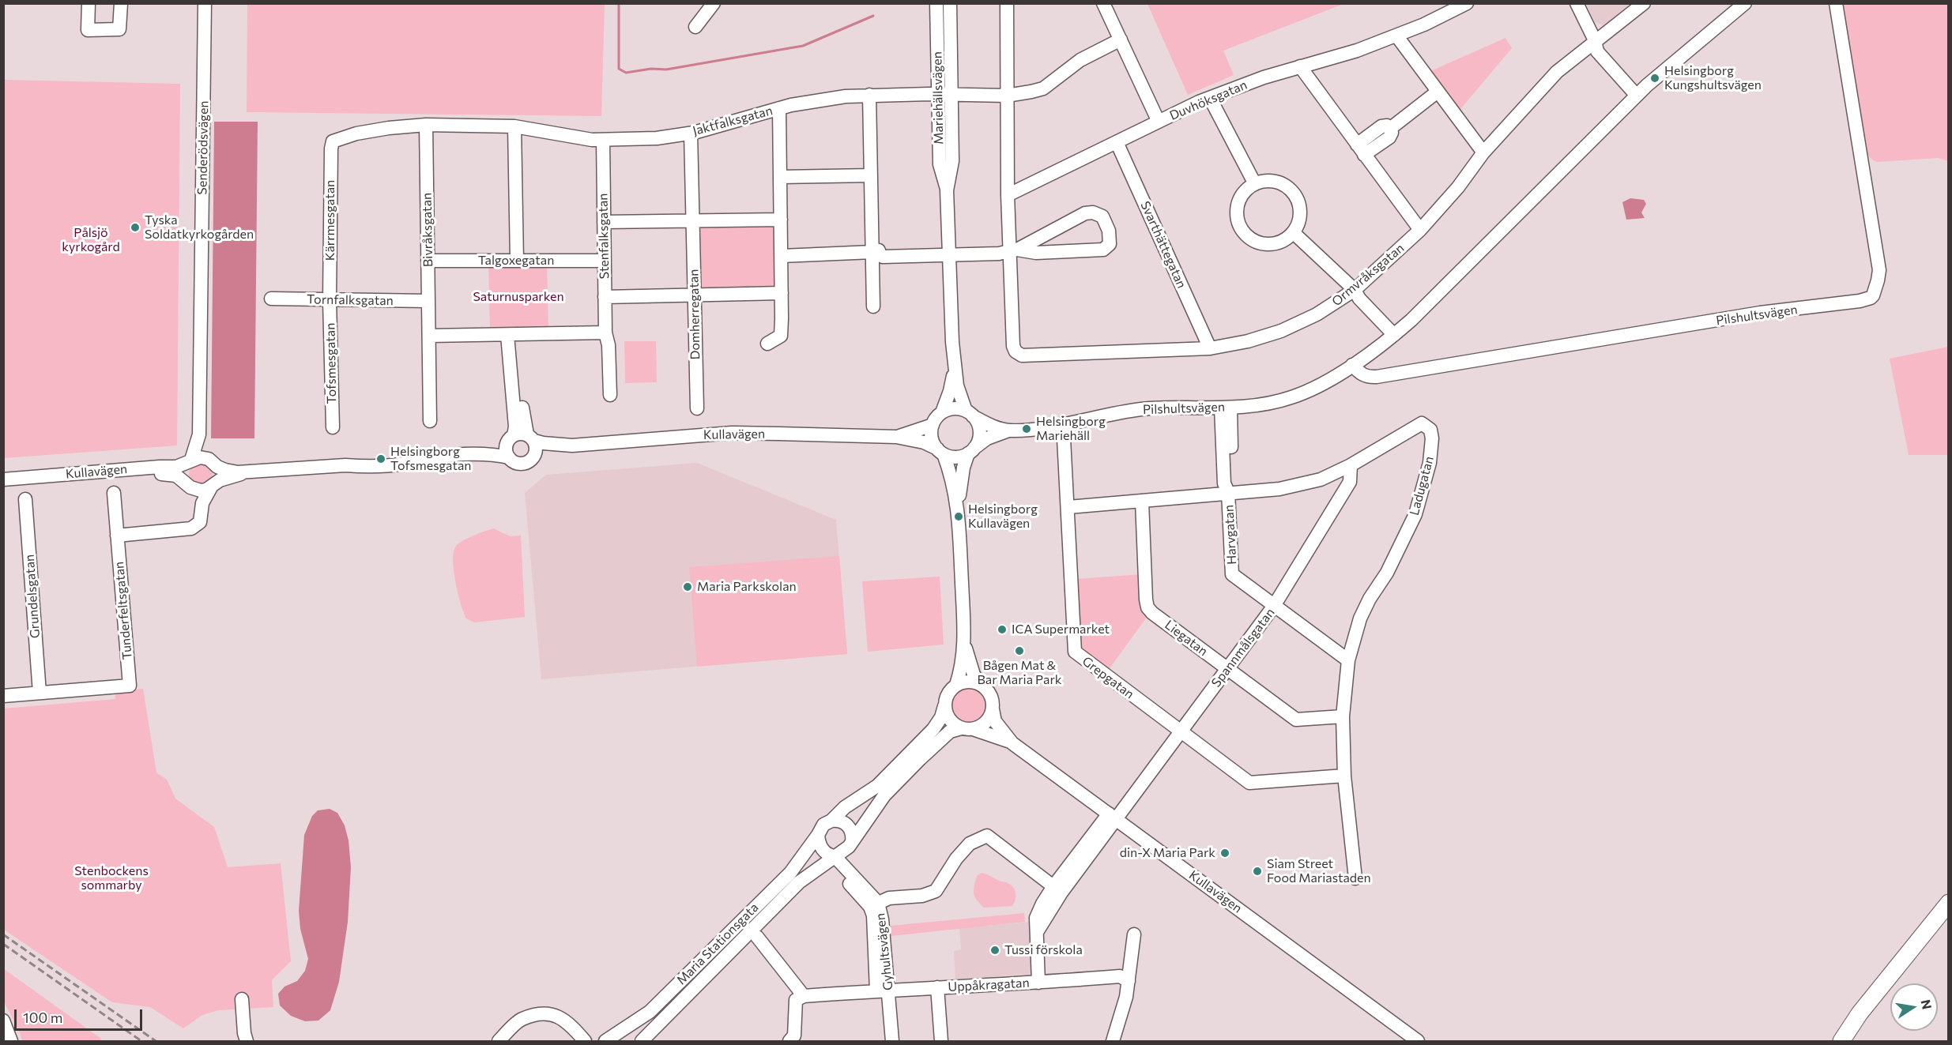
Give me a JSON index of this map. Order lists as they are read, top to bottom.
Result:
{
  "streets": {
    "street": [
      "Mariehällsvägen",
      "Duvhöksgatan",
      "Jaktfalksgatan",
      "Senderödsvägen",
      "Kärrmesgatan",
      "Bivråksgatan",
      "Stenfalksgatan",
      "Svarthättegatan",
      "Talgoxegatan",
      "Ormvråksgatan",
      "Tornfalksgatan",
      "Domherregatan",
      "Pilshultsvägen",
      "Tofsmesgatan",
      "Kullavägen",
      "Ladugatan",
      "Harvgatan",
      "Grundelsgatan",
      "Tunderfeltsgatan",
      "Liegatan",
      "Spannmålsgatan",
      "Grepgatan",
      "Maria Stationsgata",
      "Gyhultsvägen",
      "Uppåkragatan"
    ]
  },
  "crossings": [
    ["Mariehällsvägen", "Jaktfalksgatan"],
    ["Mariehällsvägen", "Pilshultsvägen"],
    ["Mariehällsvägen", "Kullavägen"],
    ["Duvhöksgatan", "Svarthättegatan"],
    ["Jaktfalksgatan", "Kärrmesgatan"],
    ["Jaktfalksgatan", "Bivråksgatan"],
    ["Jaktfalksgatan", "Stenfalksgatan"],
    ["Jaktfalksgatan", "Domherregatan"],
    ["Senderödsvägen", "Kullavägen"],
    ["Kärrmesgatan", "Tornfalksgatan"],
    ["Kärrmesgatan", "Tofsmesgatan"],
    ["Bivråksgatan", "Talgoxegatan"],
    ["Bivråksgatan", "Tornfalksgatan"],
    ["Stenfalksgatan", "Talgoxegatan"],
    ["Svarthättegatan", "Ormvråksgatan"],
    ["Tornfalksgatan", "Tofsmesgatan"],
    ["Pilshultsvägen", "Kullavägen"],
    ["Pilshultsvägen", "Harvgatan"],
    ["Pilshultsvägen", "Grepgatan"],
    ["Kullavägen", "Spannmålsgatan"],
    ["Kullavägen", "Maria Stationsgata"],
    ["Kullavägen", "Uppåkragatan"],
    ["Ladugatan", "Harvgatan"],
    ["Ladugatan", "Liegatan"],
    ["Ladugatan", "Spannmålsgatan"],
    ["Ladugatan", "Grepgatan"],
    ["Harvgatan", "Spannmålsgatan"],
    ["Grundelsgatan", "Tunderfeltsgatan"],
    ["Liegatan", "Spannmålsgatan"],
    ["Spannmålsgatan", "Grepgatan"],
    ["Spannmålsgatan", "Uppåkragatan"],
    ["Maria Stationsgata", "Gyhultsvägen"],
    ["Gyhultsvägen", "Uppåkragatan"]
  ],
  "parks": ["Pålsjö kyrkogård", "Saturnusparken", "Stenbockens sommarby"],
  "places": [
    "Helsingborg Kungshultsvägen",
    "Tyska Soldatkyrkogården",
    "Helsingborg Mariehäll",
    "Helsingborg Tofsmesgatan",
    "Helsingborg Kullavägen",
    "Maria Parkskolan",
    "ICA Supermarket",
    "Bågen Mat & Bar Maria Park",
    "din-X Maria Park",
    "Siam Street Food Mariastaden",
    "Tussi förskola"
  ],
  "scale_bar": "100 m",
  "north": "right"
}
